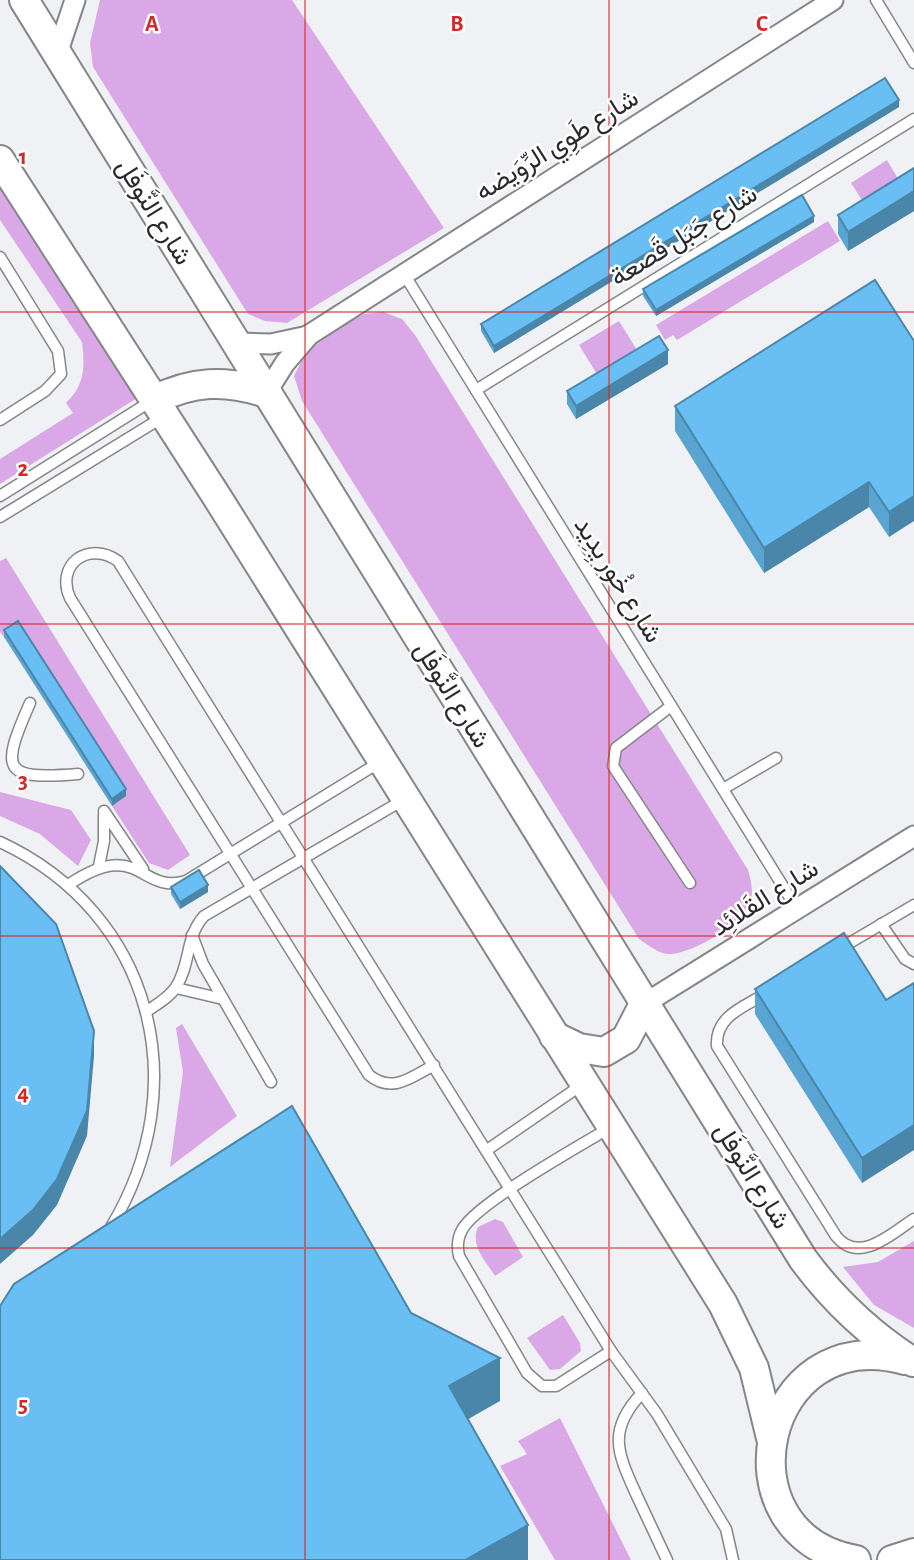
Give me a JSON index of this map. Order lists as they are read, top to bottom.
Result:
{
  "streets": {
    "street": ["شارع طَوِي الرِّوَيضه", "شارع النَّوفَل", "شارع القَلائِد"],
    "lane": ["شارع جَبَل قَصعة", "شارع خُور يِدِيد"]
  },
  "crossings": [
    ["شارع طَوِي الرِّوَيضه", "شارع النَّوفَل"],
    ["شارع طَوِي الرِّوَيضه", "شارع خُور يِدِيد"],
    ["شارع النَّوفَل", "شارع القَلائِد"],
    ["شارع جَبَل قَصعة", "شارع خُور يِدِيد"],
    ["شارع خُور يِدِيد", "شارع القَلائِد"]
  ],
  "grid": {
    "columns": ["A", "B", "C"],
    "rows": [
      "1",
      "2",
      "3",
      "4",
      "5"
    ]
  }
}
